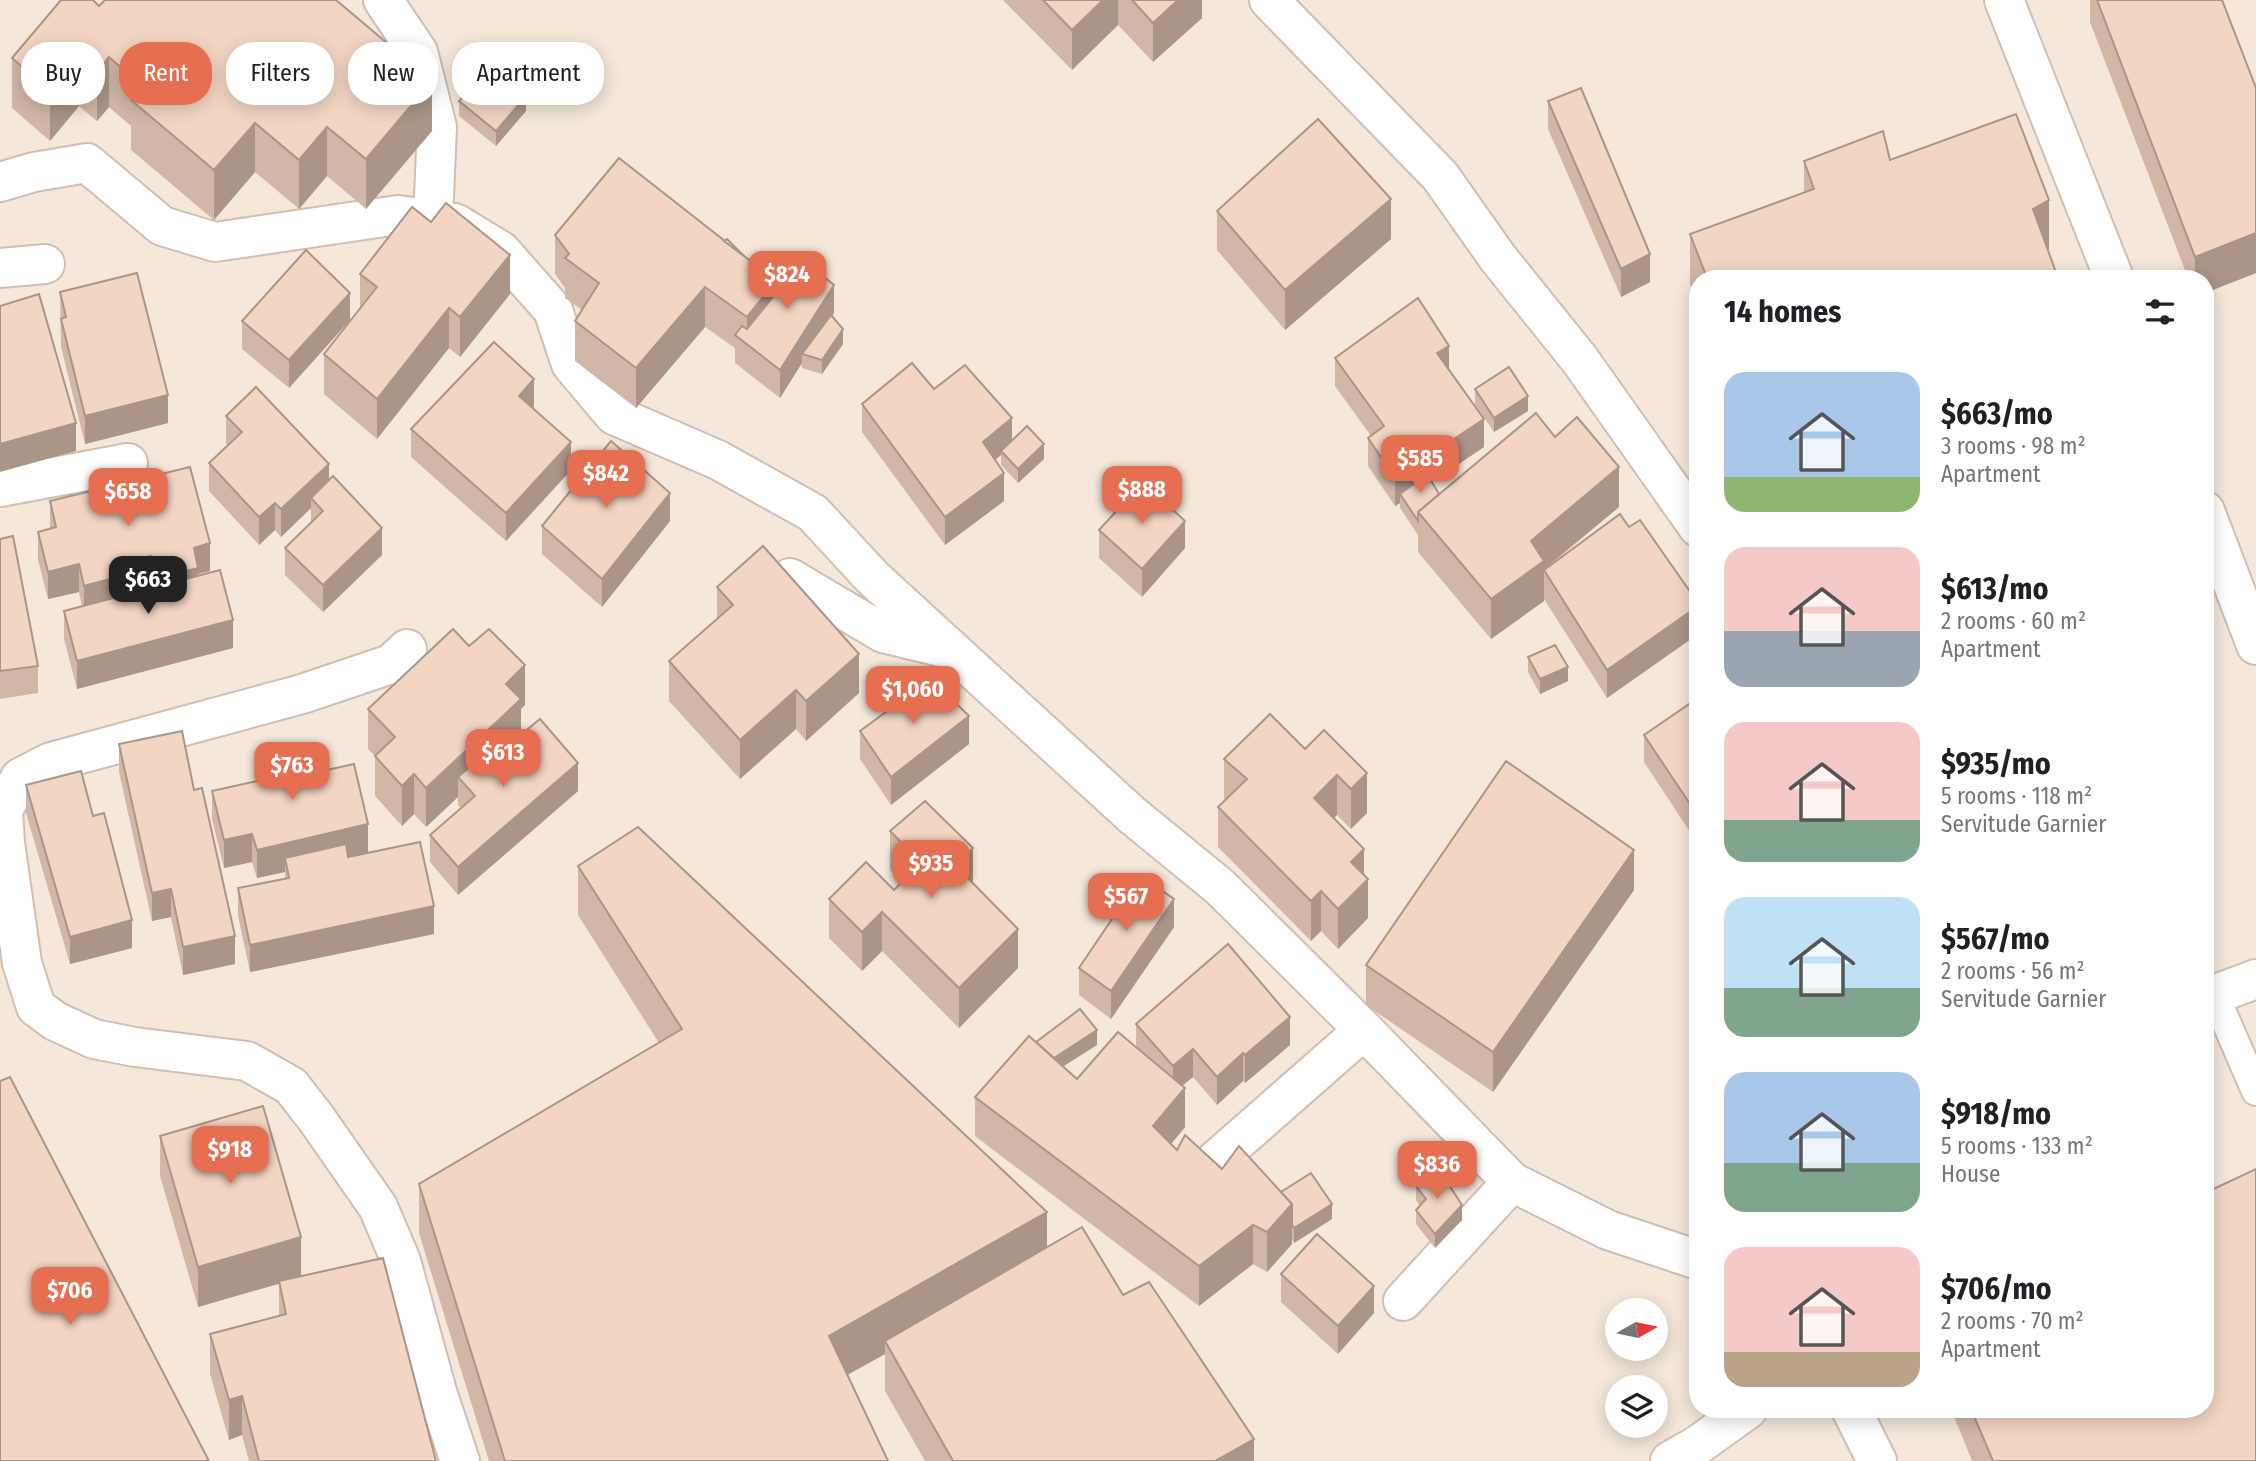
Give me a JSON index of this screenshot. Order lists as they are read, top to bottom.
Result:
{
  "north": "right",
  "page": {
    "chip": [
      "Buy",
      "Rent",
      "Filters",
      "New",
      "Apartment"
    ],
    "price": [
      "$824",
      "$585",
      "$842",
      "$888",
      "$658",
      "$663",
      "$1,060",
      "$613",
      "$763",
      "$935",
      "$567",
      "$918",
      "$836",
      "$706"
    ],
    "heading": "14 homes",
    "list": [
      {
        "name": "$663/mo",
        "note": "3 rooms · 98 m² · Apartment"
      },
      {
        "name": "$613/mo",
        "note": "2 rooms · 60 m² · Apartment"
      },
      {
        "name": "$935/mo",
        "note": "5 rooms · 118 m² · Servitude Garnier"
      },
      {
        "name": "$567/mo",
        "note": "2 rooms · 56 m² · Servitude Garnier"
      },
      {
        "name": "$918/mo",
        "note": "5 rooms · 133 m² · House"
      },
      {
        "name": "$706/mo",
        "note": "2 rooms · 70 m² · Apartment"
      }
    ]
  }
}
